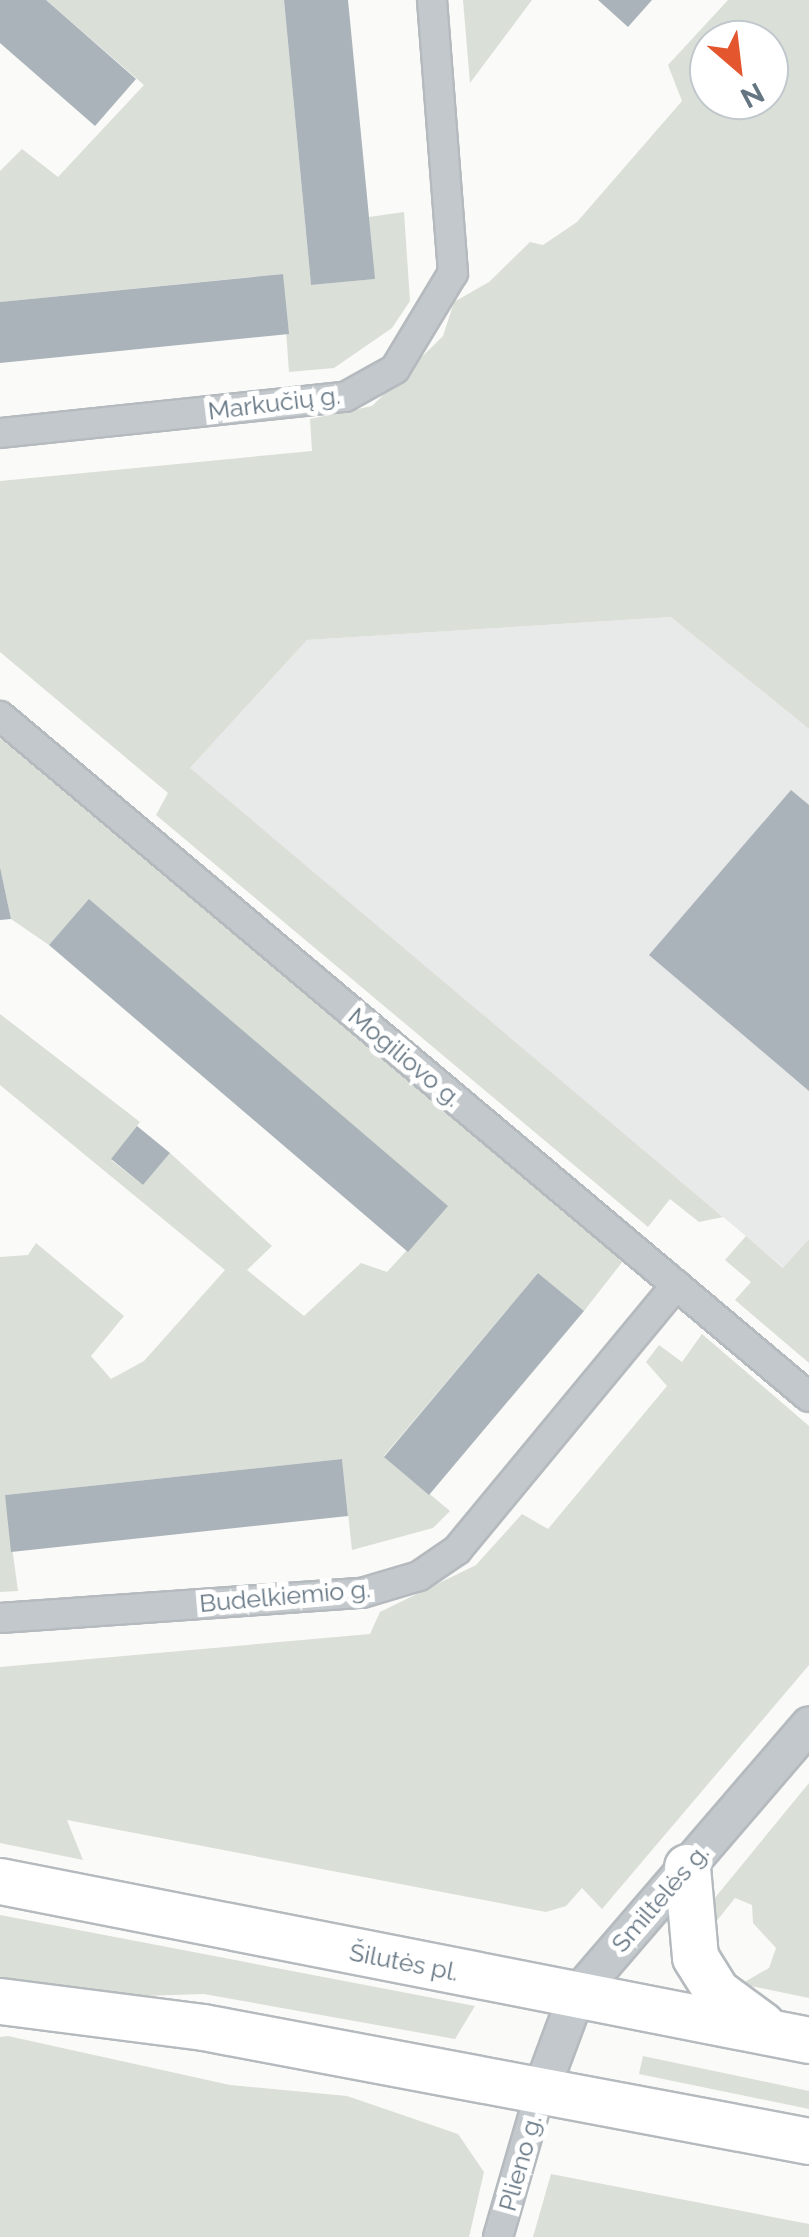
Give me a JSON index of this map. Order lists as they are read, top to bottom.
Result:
{
  "streets": {
    "main road": ["Šilutės pl."],
    "street": [
      "Markučių g.",
      "Mogiliovo g.",
      "Budelkiemio g.",
      "Smiltelės g.",
      "Plieno g."
    ]
  },
  "crossings": [
    ["Mogiliovo g.", "Budelkiemio g."],
    ["Smiltelės g.", "Šilutės pl."],
    ["Smiltelės g.", "Plieno g."]
  ],
  "north": "bottom right"
}
